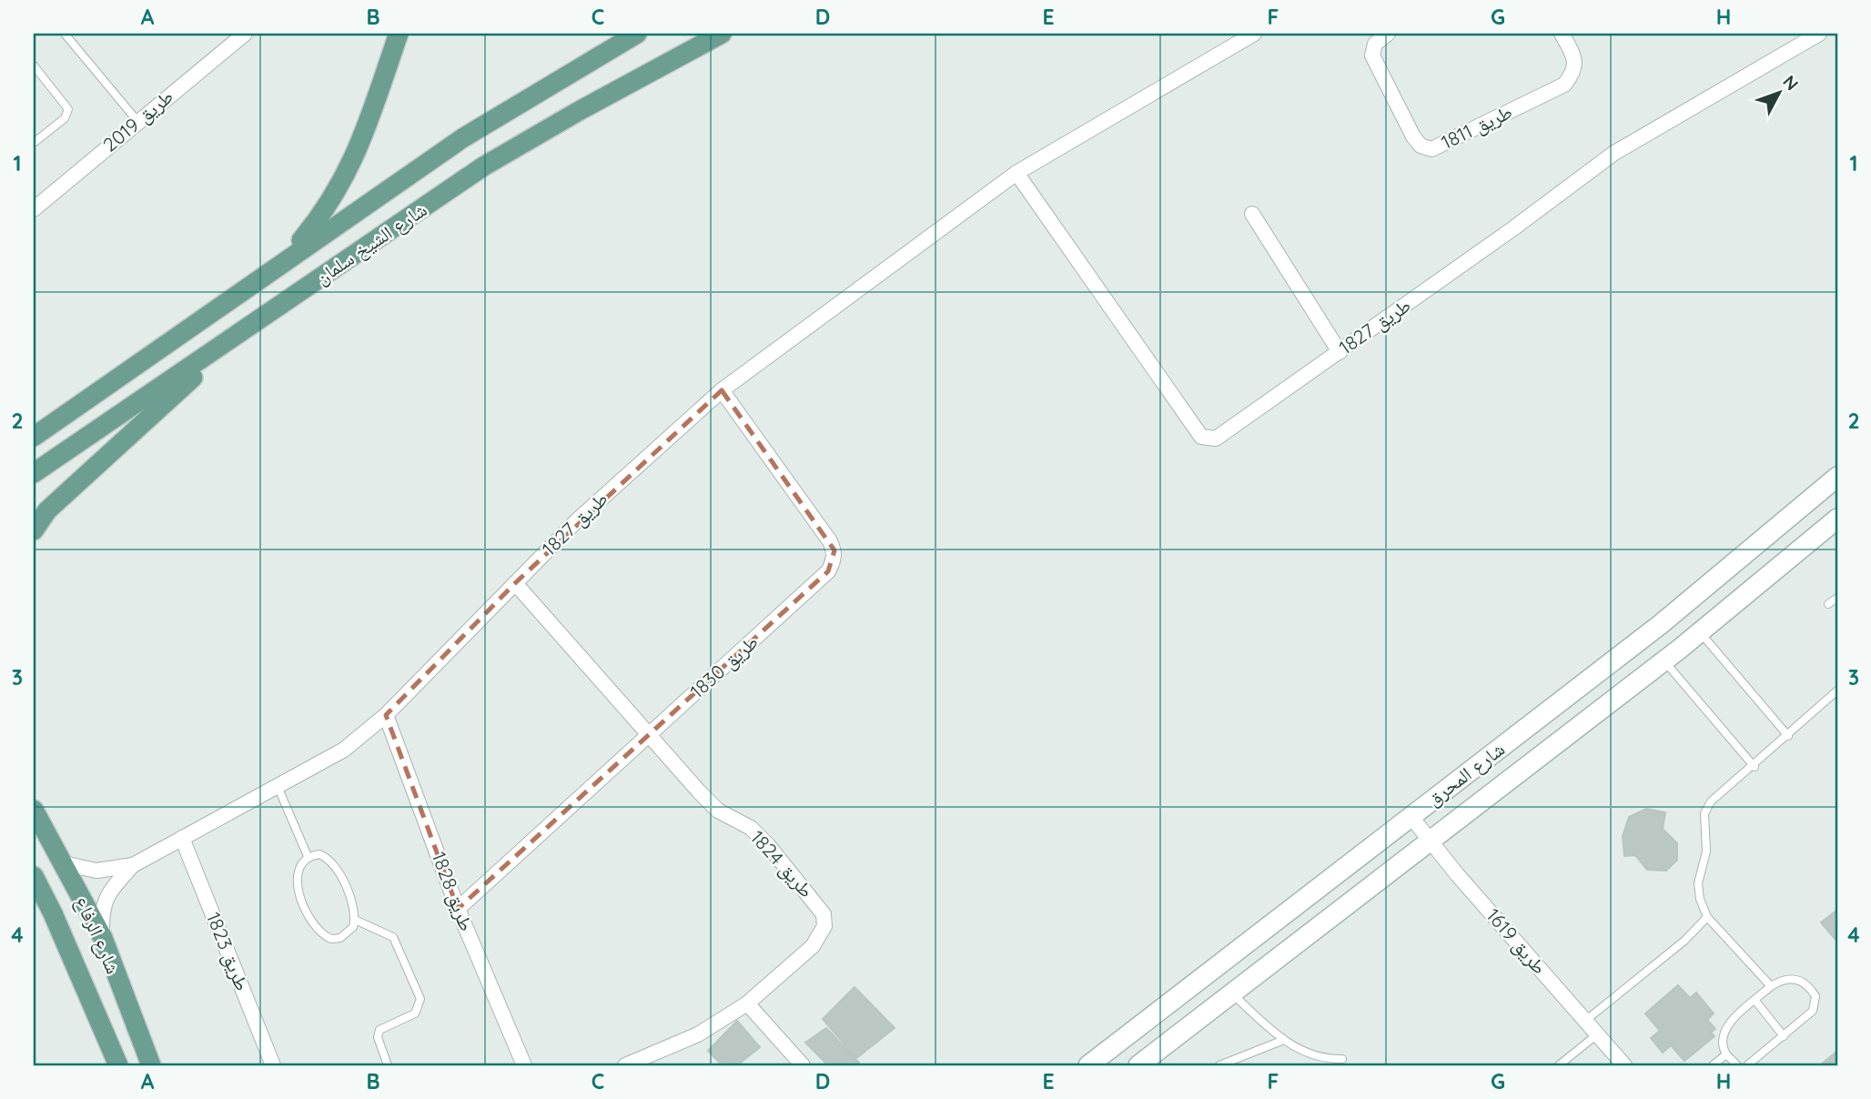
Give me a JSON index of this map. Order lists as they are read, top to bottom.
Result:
{
  "streets": {
    "main road": ["شارع الشيخ سلمان", "شارع المحرق", "شارع الرفاع"],
    "street": [
      "طريق 2019",
      "طريق 1811",
      "طريق 1827",
      "طريق 1830",
      "طريق 1824",
      "طريق 1828",
      "طريق 1619",
      "طريق 1823"
    ]
  },
  "crossings": [
    ["طريق 1827", "طريق 1830"],
    ["طريق 1827", "طريق 1828"],
    ["طريق 1827", "شارع الرفاع"],
    ["طريق 1827", "طريق 1823"],
    ["طريق 1830", "طريق 1824"],
    ["طريق 1830", "طريق 1828"],
    ["شارع المحرق", "طريق 1619"]
  ],
  "north": "top right",
  "grid": {
    "columns": [
      "A",
      "B",
      "C",
      "D",
      "E",
      "F",
      "G",
      "H"
    ],
    "rows": [
      "1",
      "2",
      "3",
      "4"
    ]
  }
}
